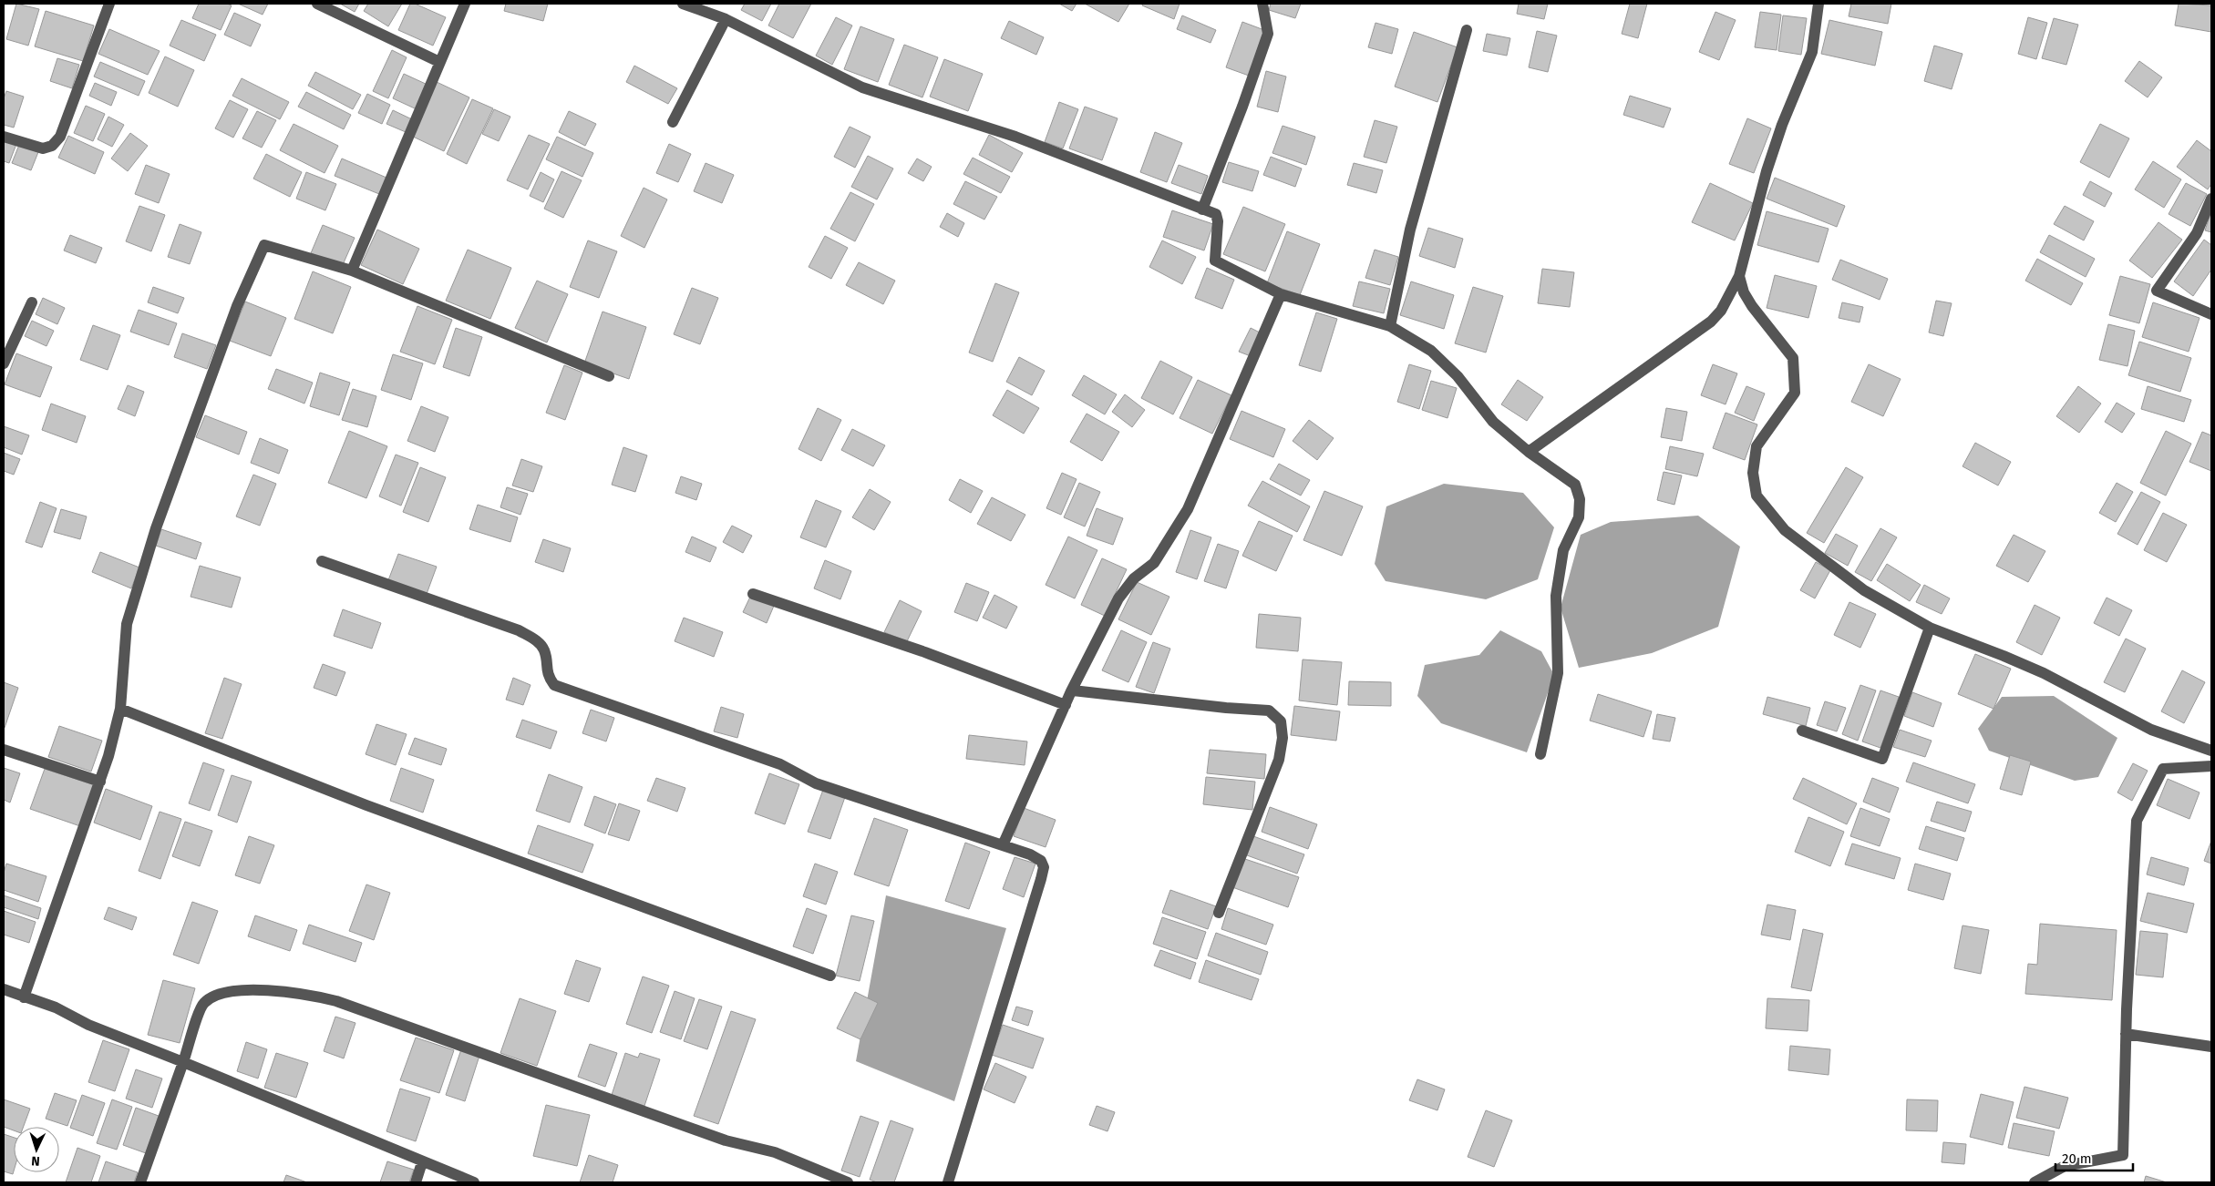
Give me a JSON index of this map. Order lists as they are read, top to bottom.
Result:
{
  "scale_bar": "20 m",
  "north": "bottom"
}
